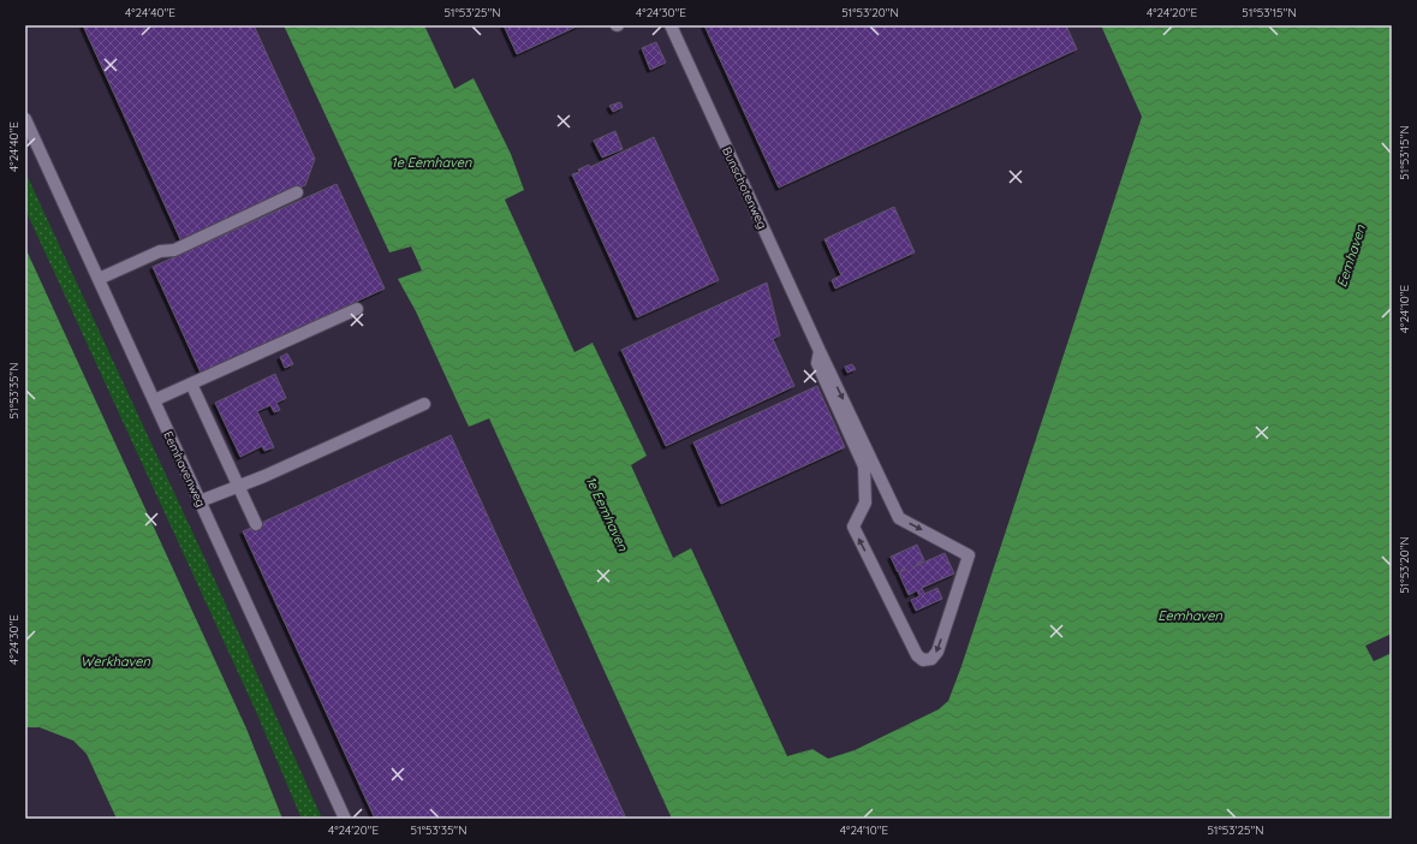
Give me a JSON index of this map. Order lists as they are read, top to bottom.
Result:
{
  "streets": {
    "street": ["Bunschotenweg", "Eemhavenweg"]
  },
  "water": ["1e Eemhaven", "Eemhaven", "Werkhaven"],
  "coordinates": [
    "4°24'40\"E",
    "51°53'25\"N",
    "4°24'30\"E",
    "51°53'20\"N",
    "4°24'20\"E",
    "51°53'15\"N",
    "4°24'10\"E",
    "51°53'35\"N"
  ]
}
